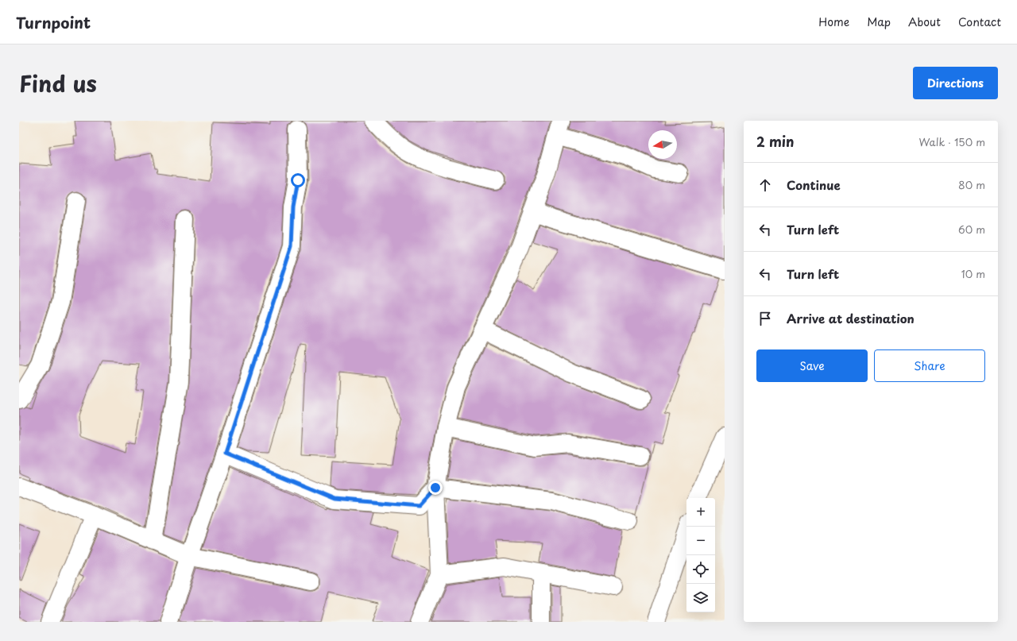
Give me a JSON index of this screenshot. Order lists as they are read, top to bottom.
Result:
{
  "north": "left",
  "page": {
    "header": "Turnpoint",
    "nav": [
      "Home",
      "Map",
      "About",
      "Contact"
    ],
    "title": "Find us",
    "buttons": [
      "Directions",
      ["Save", "Share"]
    ],
    "heading": ["2 min", "Walk · 150 m"],
    "list": [
      ["Continue", "80 m"],
      ["Turn left", "60 m"],
      ["Turn left", "10 m"],
      "Arrive at destination"
    ],
    "map_buttons": ["+", "−"]
  }
}
